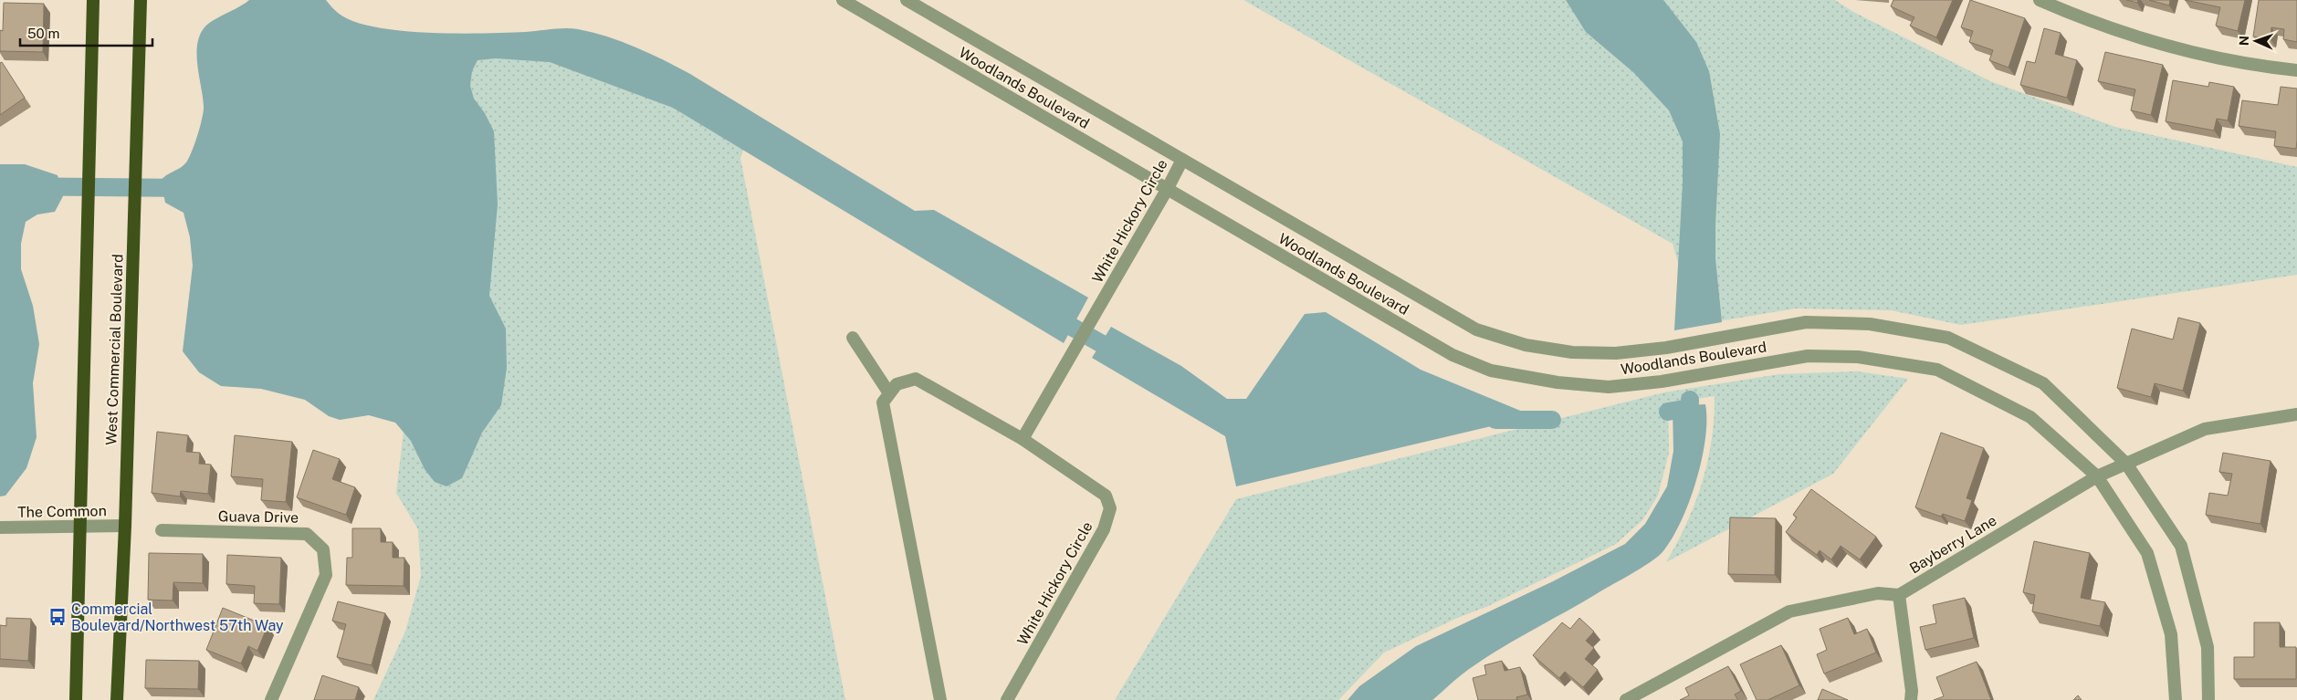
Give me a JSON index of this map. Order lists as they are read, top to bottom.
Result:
{
  "streets": {
    "highway": ["West Commercial Boulevard"],
    "street": [
      "Woodlands Boulevard",
      "White Hickory Circle",
      "The Common",
      "Guava Drive",
      "Bayberry Lane"
    ]
  },
  "crossings": [
    ["Woodlands Boulevard", "White Hickory Circle"],
    ["Woodlands Boulevard", "Bayberry Lane"],
    ["West Commercial Boulevard", "The Common"]
  ],
  "places": {
    "bus stop": ["Commercial Boulevard/Northwest 57th Way"]
  },
  "scale_bar": "50 m",
  "north": "left"
}
